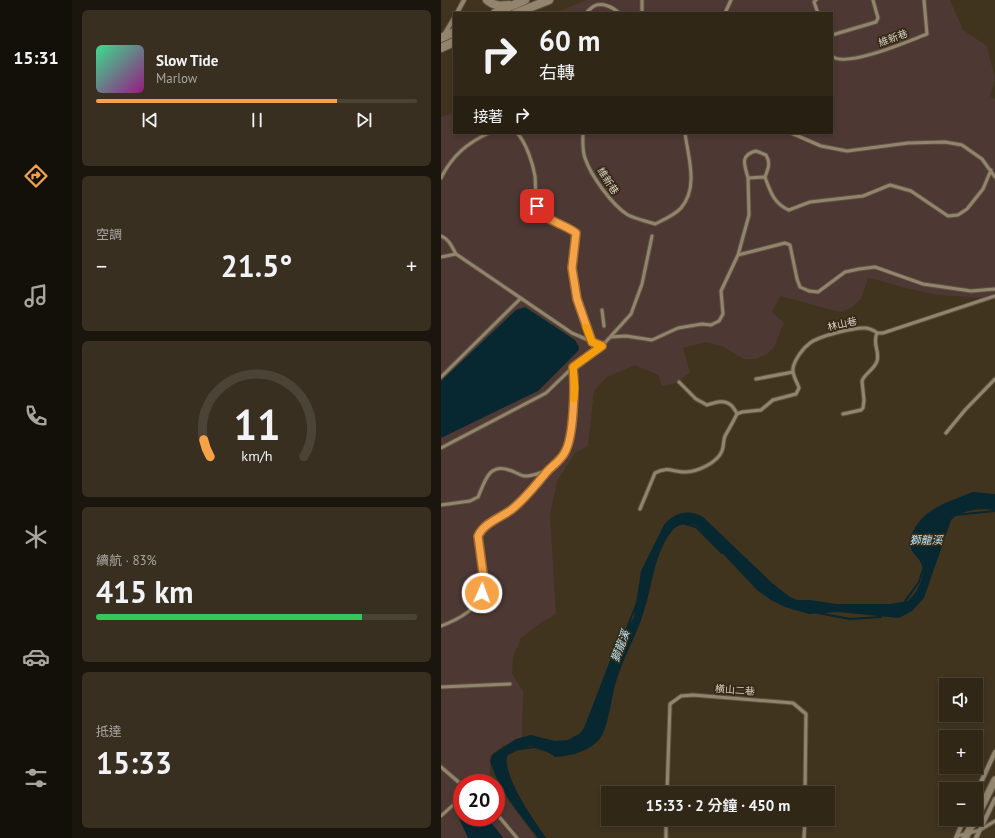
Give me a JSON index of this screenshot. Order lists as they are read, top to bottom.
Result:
{
  "streets": {
    "lane": ["維新巷", "林山巷", "橫山二巷"]
  },
  "water": ["獅龍溪"],
  "page": {
    "tabs": "15:31",
    "turn": ["60 m", "右轉"],
    "song": ["Slow Tide", "Marlow"],
    "then": "接著",
    "tile": [
      "空調",
      ["續航 · 83%", "415 km"],
      ["抵達", "15:33"]
    ],
    "heat": ["−", "21.5°", "+"],
    "map_buttons": ["+", "−"],
    "limit": "20",
    "trip": "15:33 · 2 分鐘 · 450 m",
    "gauge": ["11", "km/h"]
  }
}
